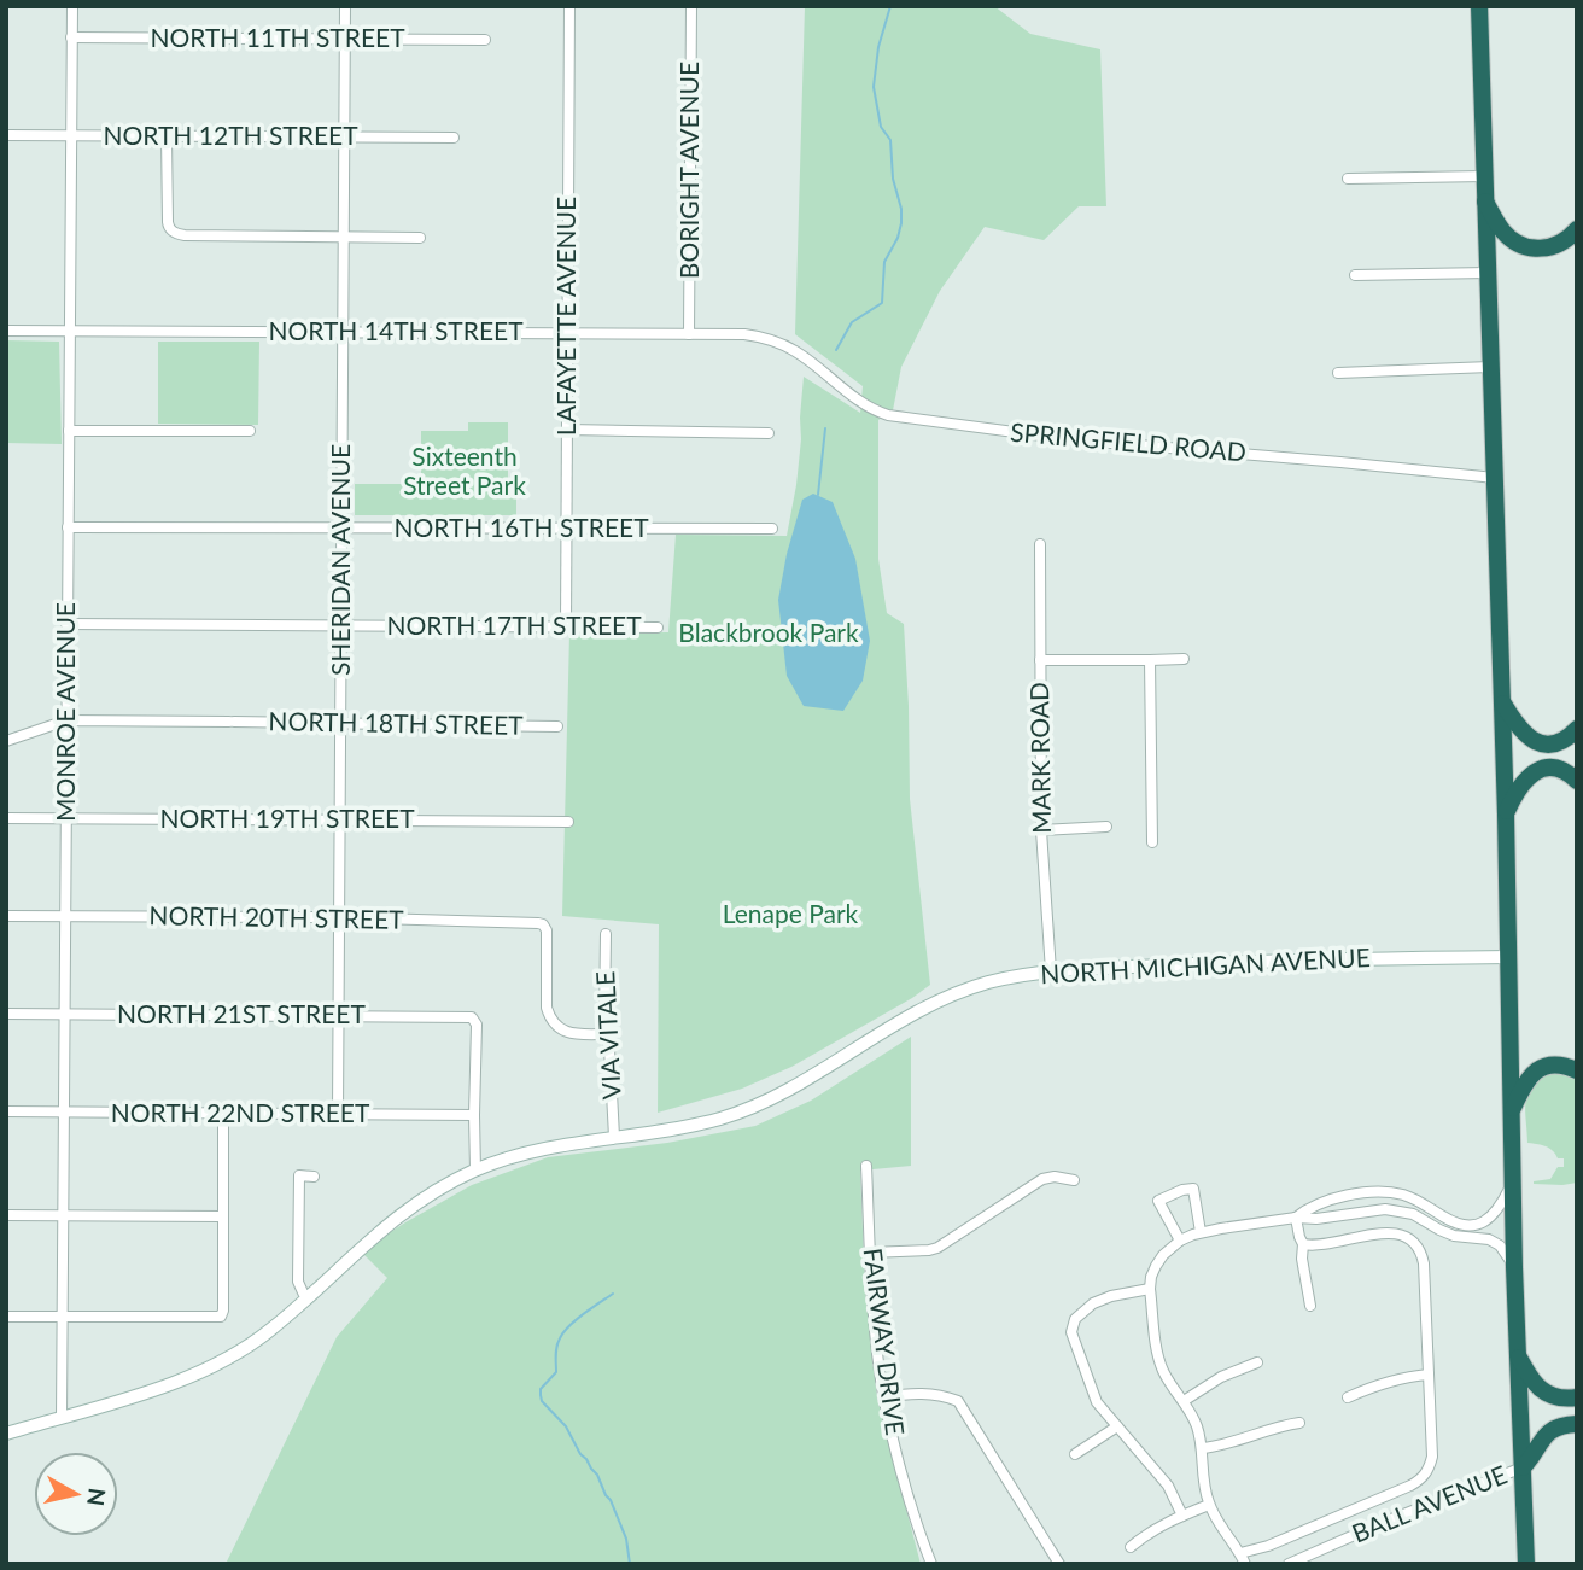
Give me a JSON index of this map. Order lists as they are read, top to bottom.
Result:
{
  "streets": {
    "street": [
      "NORTH 11TH STREET",
      "NORTH 12TH STREET",
      "BORIGHT AVENUE",
      "LAFAYETTE AVENUE",
      "NORTH 14TH STREET",
      "SPRINGFIELD ROAD",
      "NORTH 16TH STREET",
      "SHERIDAN AVENUE",
      "NORTH 17TH STREET",
      "MONROE AVENUE",
      "NORTH 18TH STREET",
      "MARK ROAD",
      "NORTH 19TH STREET",
      "NORTH 20TH STREET",
      "NORTH MICHIGAN AVENUE",
      "NORTH 21ST STREET",
      "VIA VITALE",
      "NORTH 22ND STREET",
      "FAIRWAY DRIVE",
      "BALL AVENUE"
    ]
  },
  "crossings": [
    ["NORTH 11TH STREET", "SHERIDAN AVENUE"],
    ["NORTH 11TH STREET", "MONROE AVENUE"],
    ["NORTH 12TH STREET", "SHERIDAN AVENUE"],
    ["NORTH 12TH STREET", "MONROE AVENUE"],
    ["BORIGHT AVENUE", "NORTH 14TH STREET"],
    ["LAFAYETTE AVENUE", "NORTH 14TH STREET"],
    ["LAFAYETTE AVENUE", "NORTH 16TH STREET"],
    ["LAFAYETTE AVENUE", "NORTH 17TH STREET"],
    ["NORTH 14TH STREET", "SPRINGFIELD ROAD"],
    ["NORTH 14TH STREET", "SHERIDAN AVENUE"],
    ["NORTH 14TH STREET", "MONROE AVENUE"],
    ["NORTH 16TH STREET", "SHERIDAN AVENUE"],
    ["NORTH 16TH STREET", "MONROE AVENUE"],
    ["SHERIDAN AVENUE", "NORTH 17TH STREET"],
    ["SHERIDAN AVENUE", "NORTH 18TH STREET"],
    ["SHERIDAN AVENUE", "NORTH 19TH STREET"],
    ["SHERIDAN AVENUE", "NORTH 20TH STREET"],
    ["SHERIDAN AVENUE", "NORTH 21ST STREET"],
    ["SHERIDAN AVENUE", "NORTH 22ND STREET"],
    ["NORTH 17TH STREET", "MONROE AVENUE"],
    ["MONROE AVENUE", "NORTH 18TH STREET"],
    ["MONROE AVENUE", "NORTH 19TH STREET"],
    ["MONROE AVENUE", "NORTH 20TH STREET"],
    ["MONROE AVENUE", "NORTH MICHIGAN AVENUE"],
    ["MONROE AVENUE", "NORTH 21ST STREET"],
    ["MONROE AVENUE", "NORTH 22ND STREET"],
    ["MARK ROAD", "NORTH MICHIGAN AVENUE"],
    ["NORTH 20TH STREET", "VIA VITALE"],
    ["NORTH MICHIGAN AVENUE", "VIA VITALE"],
    ["NORTH 21ST STREET", "NORTH 22ND STREET"]
  ],
  "parks": ["Sixteenth Street Park", "Blackbrook Park", "Lenape Park"],
  "north": "right"
}
